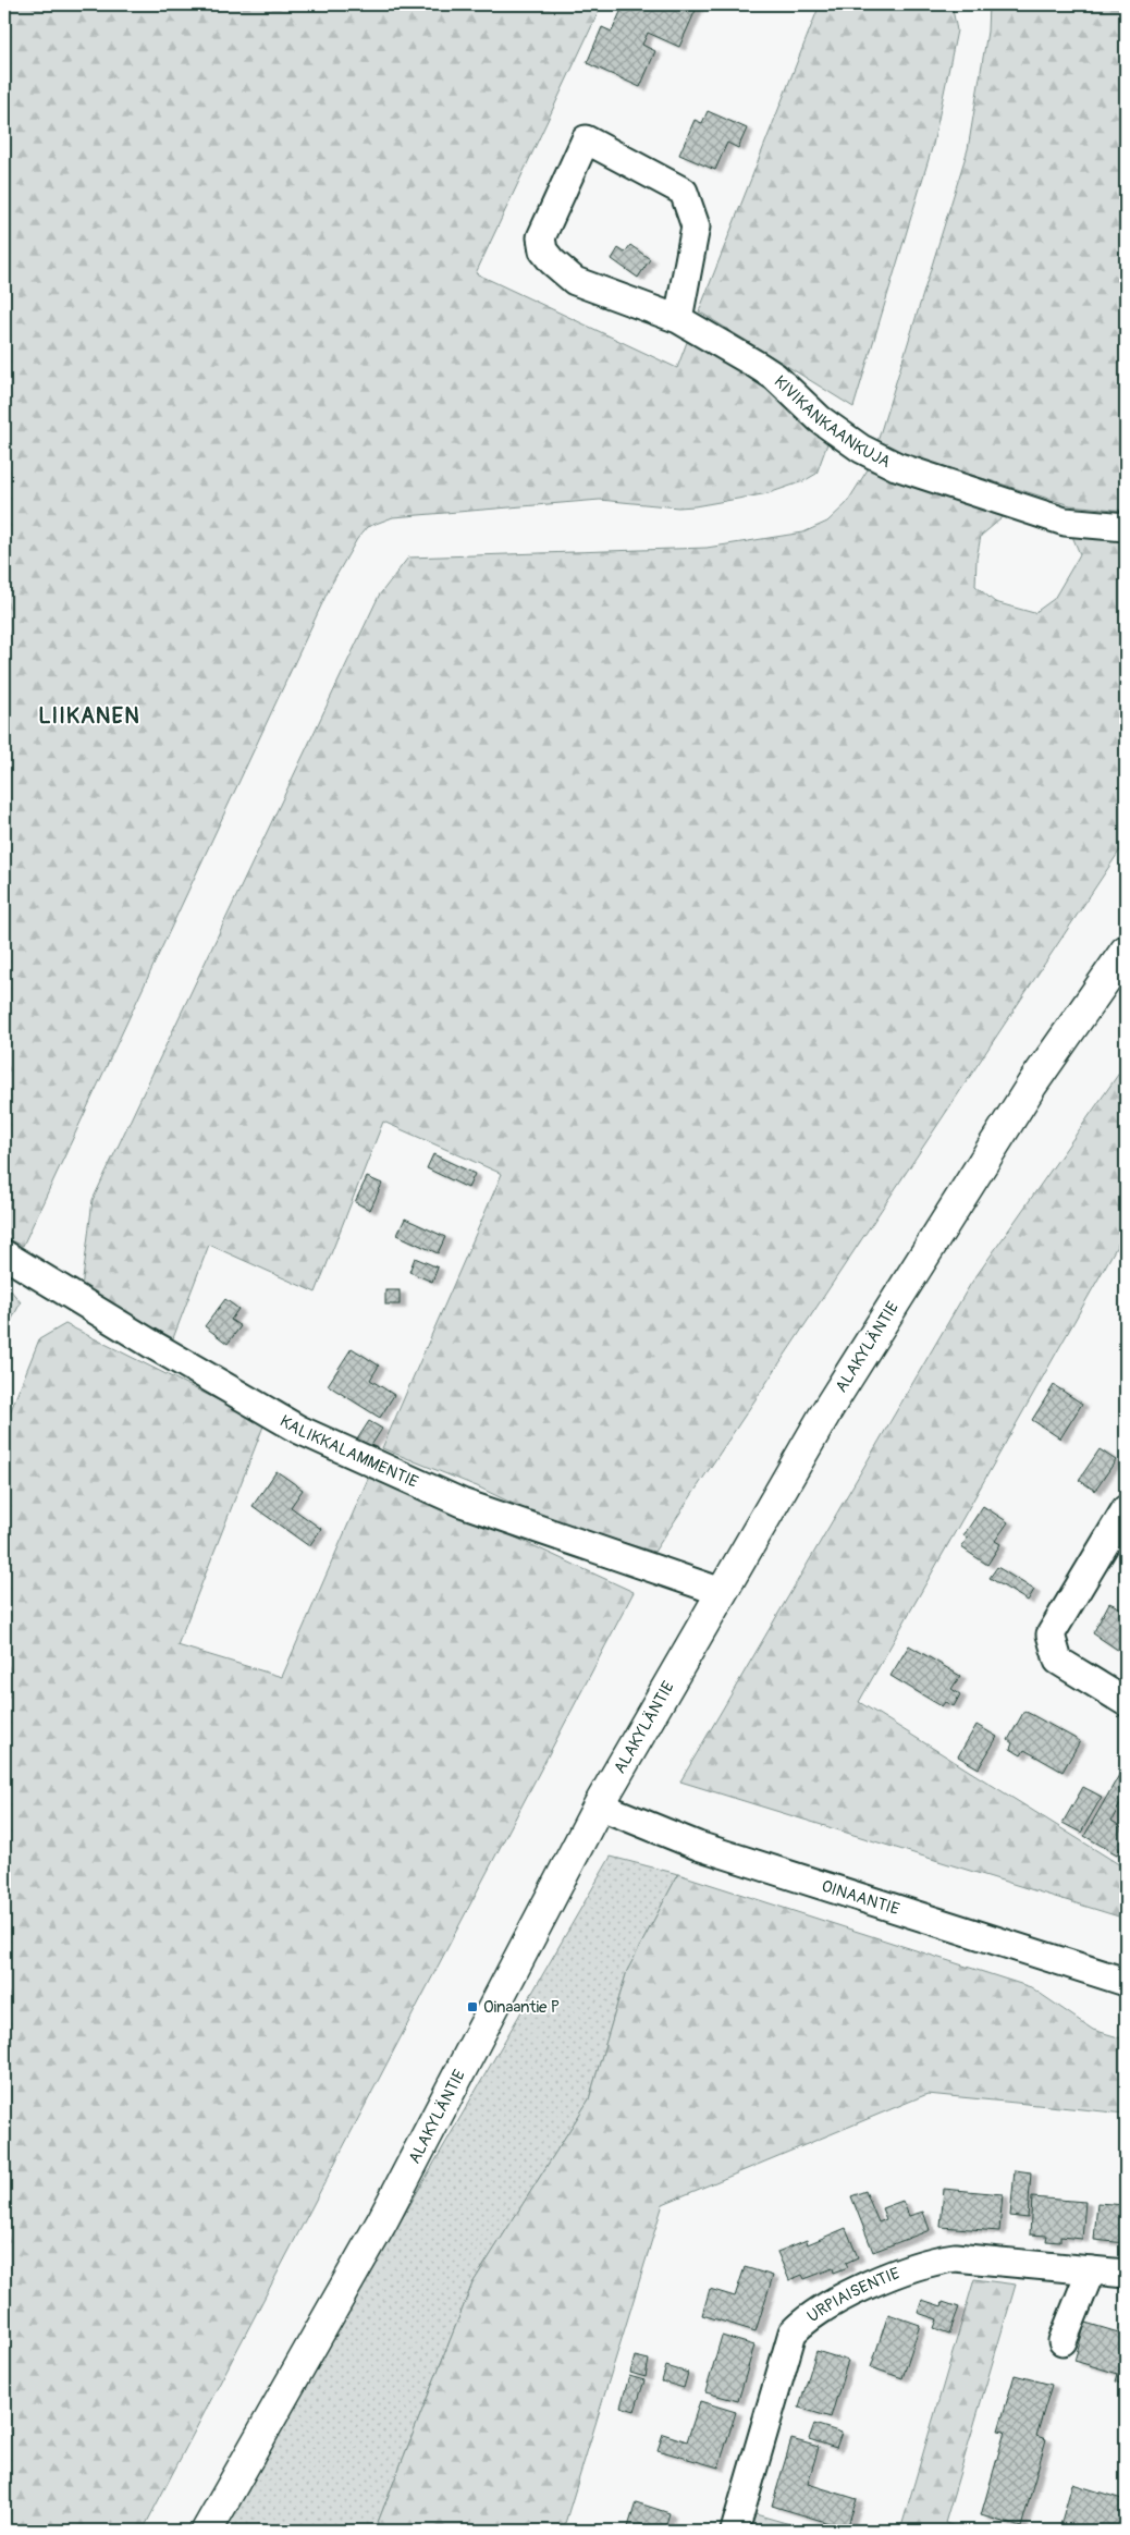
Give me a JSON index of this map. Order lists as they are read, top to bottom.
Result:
{
  "streets": {
    "main road": ["ALAKYLÄNTIE"],
    "street": [
      "KIVIKANKAANKUJA",
      "KALIKKALAMMENTIE",
      "OINAANTIE",
      "URPIAISENTIE"
    ]
  },
  "crossings": [
    ["ALAKYLÄNTIE", "KALIKKALAMMENTIE"],
    ["ALAKYLÄNTIE", "OINAANTIE"]
  ],
  "districts": ["LIIKANEN"],
  "places": {
    "transit": ["Oinaantie P"]
  }
}
